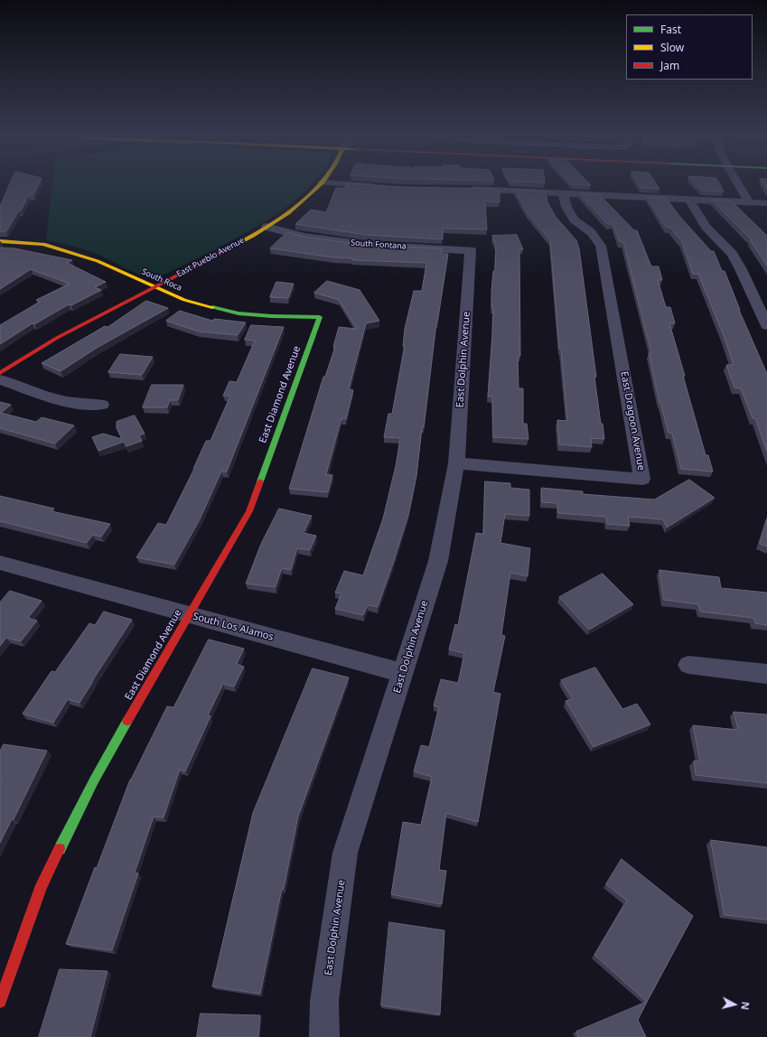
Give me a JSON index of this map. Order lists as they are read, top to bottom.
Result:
{
  "streets": {
    "street": [
      "South Fontana",
      "East Pueblo Avenue",
      "South Roca",
      "East Dolphin Avenue",
      "East Diamond Avenue",
      "East Dragoon Avenue",
      "South Los Alamos"
    ]
  },
  "crossings": [
    ["South Fontana", "East Pueblo Avenue"],
    ["South Fontana", "East Dolphin Avenue"],
    ["East Pueblo Avenue", "South Roca"],
    ["South Roca", "East Diamond Avenue"],
    ["East Dolphin Avenue", "East Dragoon Avenue"],
    ["East Dolphin Avenue", "South Los Alamos"],
    ["East Diamond Avenue", "South Los Alamos"]
  ],
  "legend": ["Fast", "Slow", "Jam"],
  "north": "right"
}
